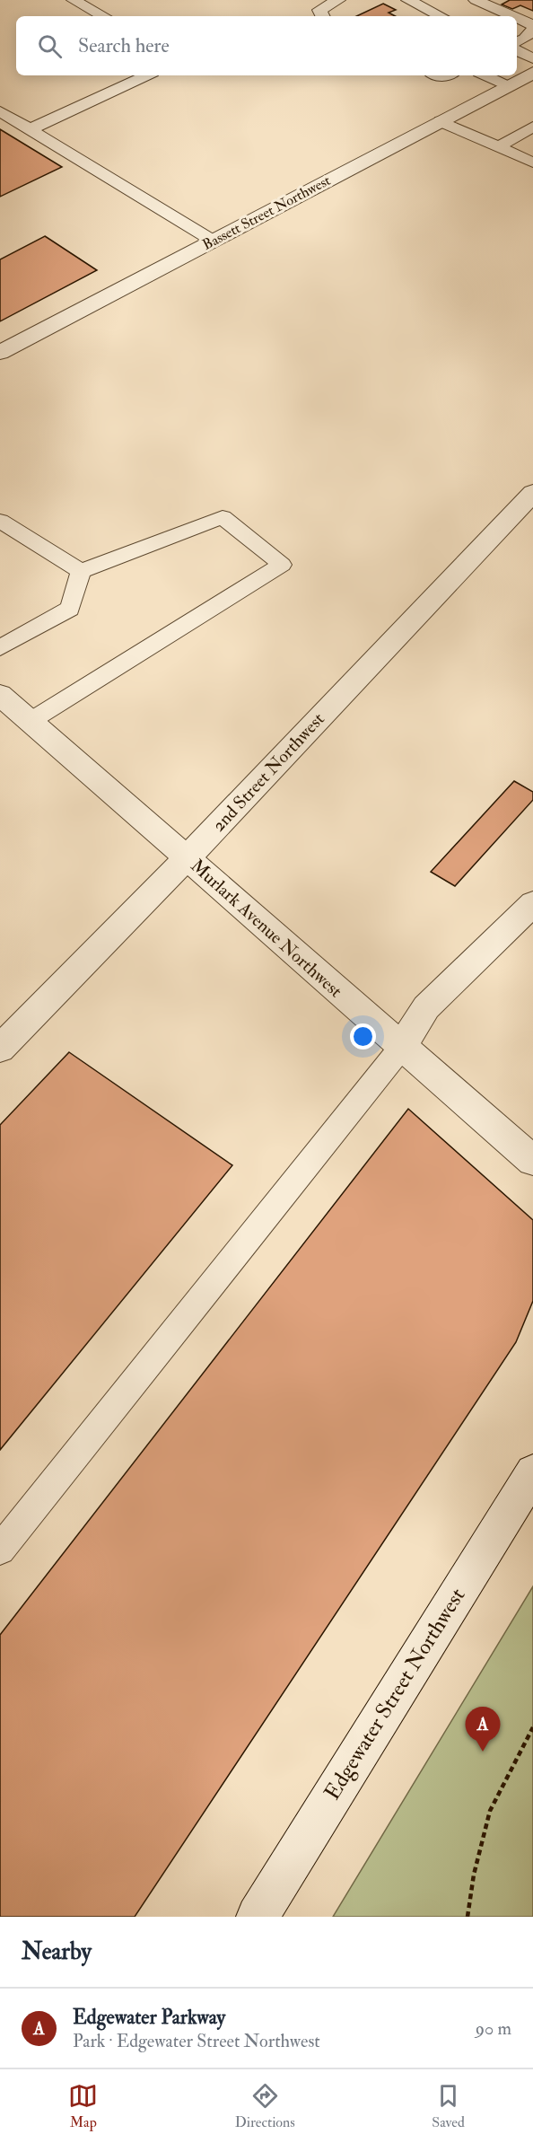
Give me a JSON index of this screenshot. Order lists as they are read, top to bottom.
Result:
{
  "streets": {
    "street": [
      "Bassett Street Northwest",
      "2nd Street Northwest",
      "Murlark Avenue Northwest",
      "Edgewater Street Northwest"
    ]
  },
  "crossings": [
    ["2nd Street Northwest", "Murlark Avenue Northwest"]
  ],
  "page": {
    "search": "Search here",
    "pins": "A",
    "heading": "Nearby",
    "list": [
      {
        "mark": "A",
        "name": "Edgewater Parkway",
        "note": "Park · Edgewater Street Northwest",
        "value": "90 m"
      }
    ],
    "nav": ["Map", "Directions", "Saved"]
  }
}
